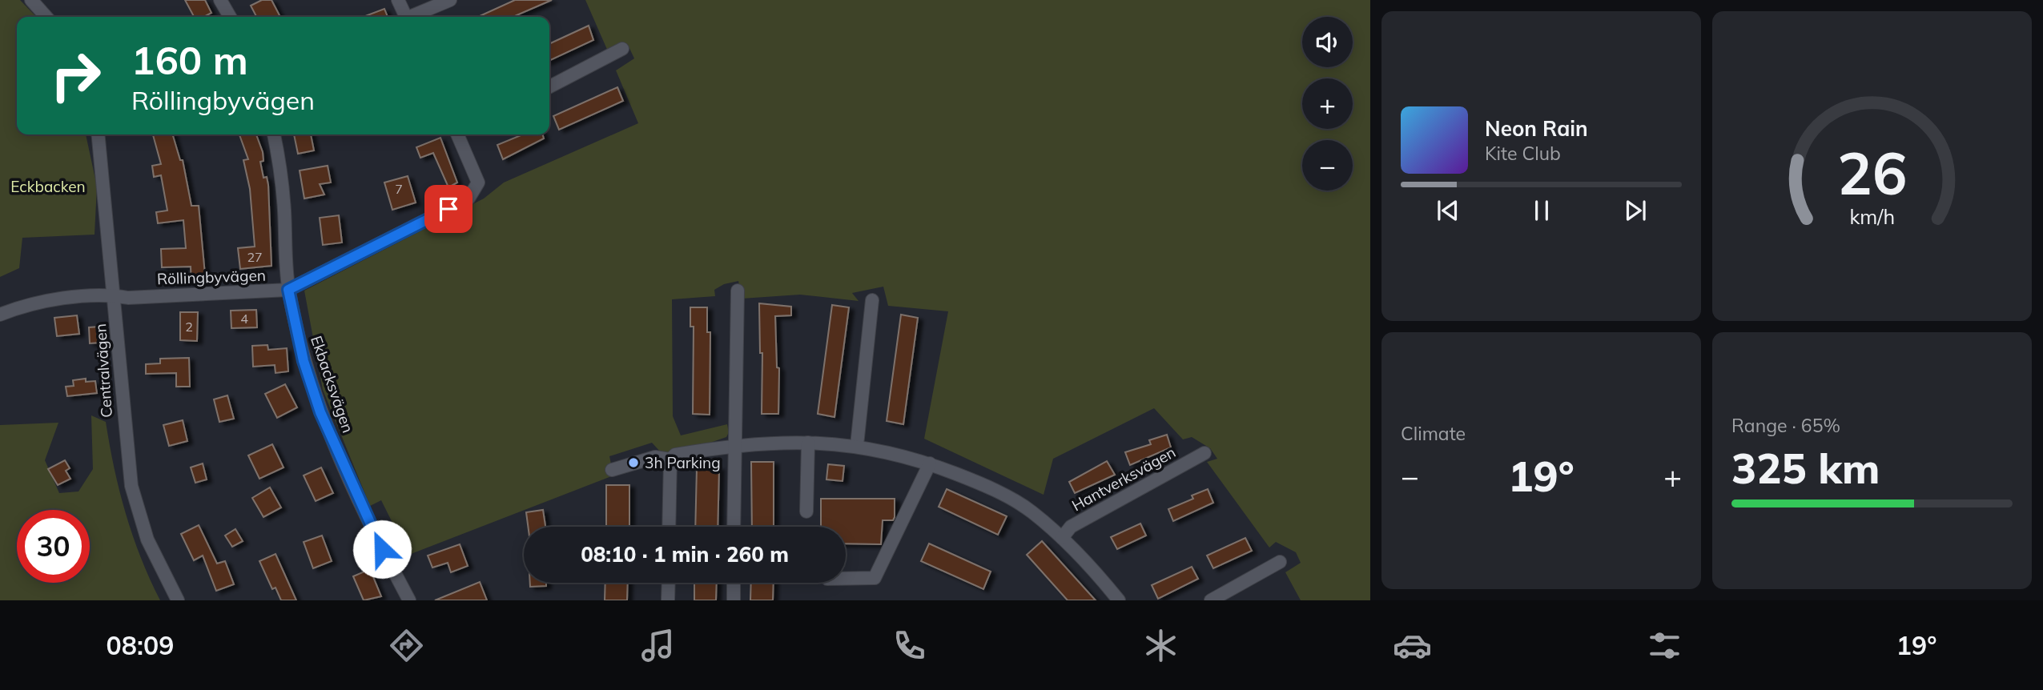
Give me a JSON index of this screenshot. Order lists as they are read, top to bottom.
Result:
{
  "streets": {
    "street": [
      "Röllingbyvägen",
      "Centralvägen",
      "Ekbacksvägen",
      "Hantverksvägen"
    ]
  },
  "crossings": [
    ["Röllingbyvägen", "Centralvägen"],
    ["Röllingbyvägen", "Ekbacksvägen"]
  ],
  "parks": ["Eckbacken"],
  "places": ["3h Parking"],
  "house_numbers": [
    "7",
    "27",
    "4",
    "2"
  ],
  "page": {
    "map_buttons": ["+", "−"],
    "turn": ["160 m", "Röllingbyvägen"],
    "song": ["Neon Rain", "Kite Club"],
    "tile": [
      "Climate",
      ["Range · 65%", "325 km"]
    ],
    "heat": ["−", "19°", "+"],
    "limit": "30",
    "trip": "08:10 · 1 min · 260 m",
    "tabs": ["08:09", "19°"],
    "gauge": ["26", "km/h"]
  }
}
